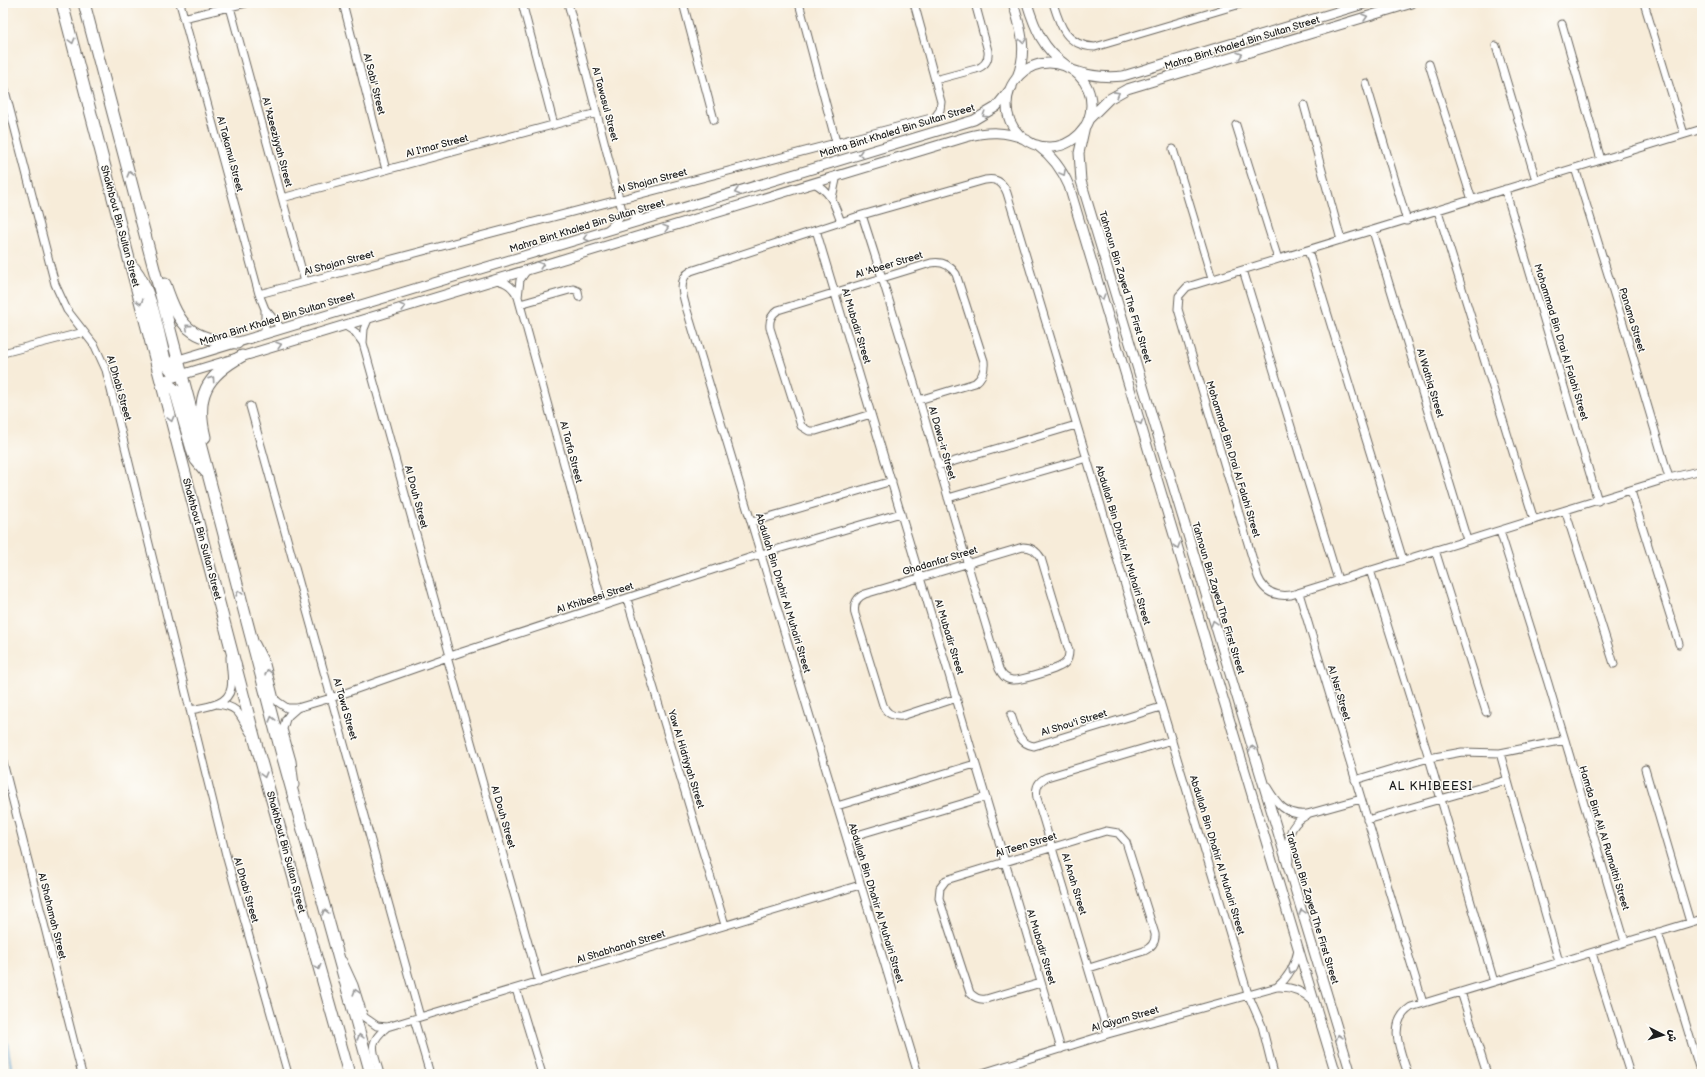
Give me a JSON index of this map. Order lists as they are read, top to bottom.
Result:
{
  "streets": {
    "main road": ["Shakhbout Bin Sultan Street"],
    "street": [
      "Mahra Bint Khaled Bin Sultan Street",
      "Al Sabi' Street",
      "Al Tawasul Street",
      "Al 'Azeeziyyah Street",
      "Al I'mar Street",
      "Al Takamul Street",
      "Al Shajan Street",
      "Al 'Abeer Street",
      "Tahnoun Bin Zayed The First Street",
      "Panama Street",
      "Al Mubadir Street",
      "Mohammad Bin Drai Al Falahi Street",
      "Al Wathiq Street",
      "Al Dhabi Street",
      "Al Dawa-ir Street",
      "Al Tarfa Street",
      "Al Douh Street",
      "Abdullah Bin Dhahir Al Muhairi Street",
      "Ghadanfar Street",
      "Al Khibeesi Street",
      "Al Nsr Street",
      "Al Tawd Street",
      "Al Shou'i Street",
      "Yaw Al Hidriyyah Street",
      "Hamda Bint Ali Al Rumaithi Street",
      "Al Teen Street",
      "Al Anah Street",
      "Al Shahamah Street",
      "Al Shabhanah Street",
      "Al Qiyam Street"
    ]
  },
  "crossings": [
    ["Mahra Bint Khaled Bin Sultan Street", "Al Takamul Street"],
    ["Mahra Bint Khaled Bin Sultan Street", "Shakhbout Bin Sultan Street"],
    ["Mahra Bint Khaled Bin Sultan Street", "Tahnoun Bin Zayed The First Street"],
    ["Al Sabi' Street", "Al I'mar Street"],
    ["Al Tawasul Street", "Al I'mar Street"],
    ["Al Tawasul Street", "Al Shajan Street"],
    ["Al 'Azeeziyyah Street", "Al I'mar Street"],
    ["Al 'Azeeziyyah Street", "Al Shajan Street"],
    ["Al Takamul Street", "Al Shajan Street"],
    ["Al 'Abeer Street", "Al Mubadir Street"],
    ["Al 'Abeer Street", "Al Dawa-ir Street"],
    ["Panama Street", "Mohammad Bin Drai Al Falahi Street"],
    ["Al Mubadir Street", "Abdullah Bin Dhahir Al Muhairi Street"],
    ["Al Mubadir Street", "Ghadanfar Street"],
    ["Al Mubadir Street", "Al Khibeesi Street"],
    ["Al Mubadir Street", "Al Teen Street"],
    ["Al Mubadir Street", "Al Qiyam Street"],
    ["Mohammad Bin Drai Al Falahi Street", "Al Wathiq Street"],
    ["Mohammad Bin Drai Al Falahi Street", "Al Nsr Street"],
    ["Al Dawa-ir Street", "Abdullah Bin Dhahir Al Muhairi Street"],
    ["Al Dawa-ir Street", "Ghadanfar Street"],
    ["Al Tarfa Street", "Al Khibeesi Street"],
    ["Al Douh Street", "Al Khibeesi Street"],
    ["Al Douh Street", "Al Shabhanah Street"],
    ["Abdullah Bin Dhahir Al Muhairi Street", "Al Khibeesi Street"],
    ["Abdullah Bin Dhahir Al Muhairi Street", "Al Shou'i Street"],
    ["Abdullah Bin Dhahir Al Muhairi Street", "Al Anah Street"],
    ["Abdullah Bin Dhahir Al Muhairi Street", "Al Shabhanah Street"],
    ["Abdullah Bin Dhahir Al Muhairi Street", "Al Qiyam Street"],
    ["Al Khibeesi Street", "Al Tawd Street"],
    ["Al Khibeesi Street", "Yaw Al Hidriyyah Street"],
    ["Al Tawd Street", "Al Shabhanah Street"],
    ["Yaw Al Hidriyyah Street", "Al Shabhanah Street"],
    ["Al Teen Street", "Al Anah Street"],
    ["Al Anah Street", "Al Qiyam Street"]
  ],
  "districts": ["AL KHIBEESI"],
  "north": "right"
}
